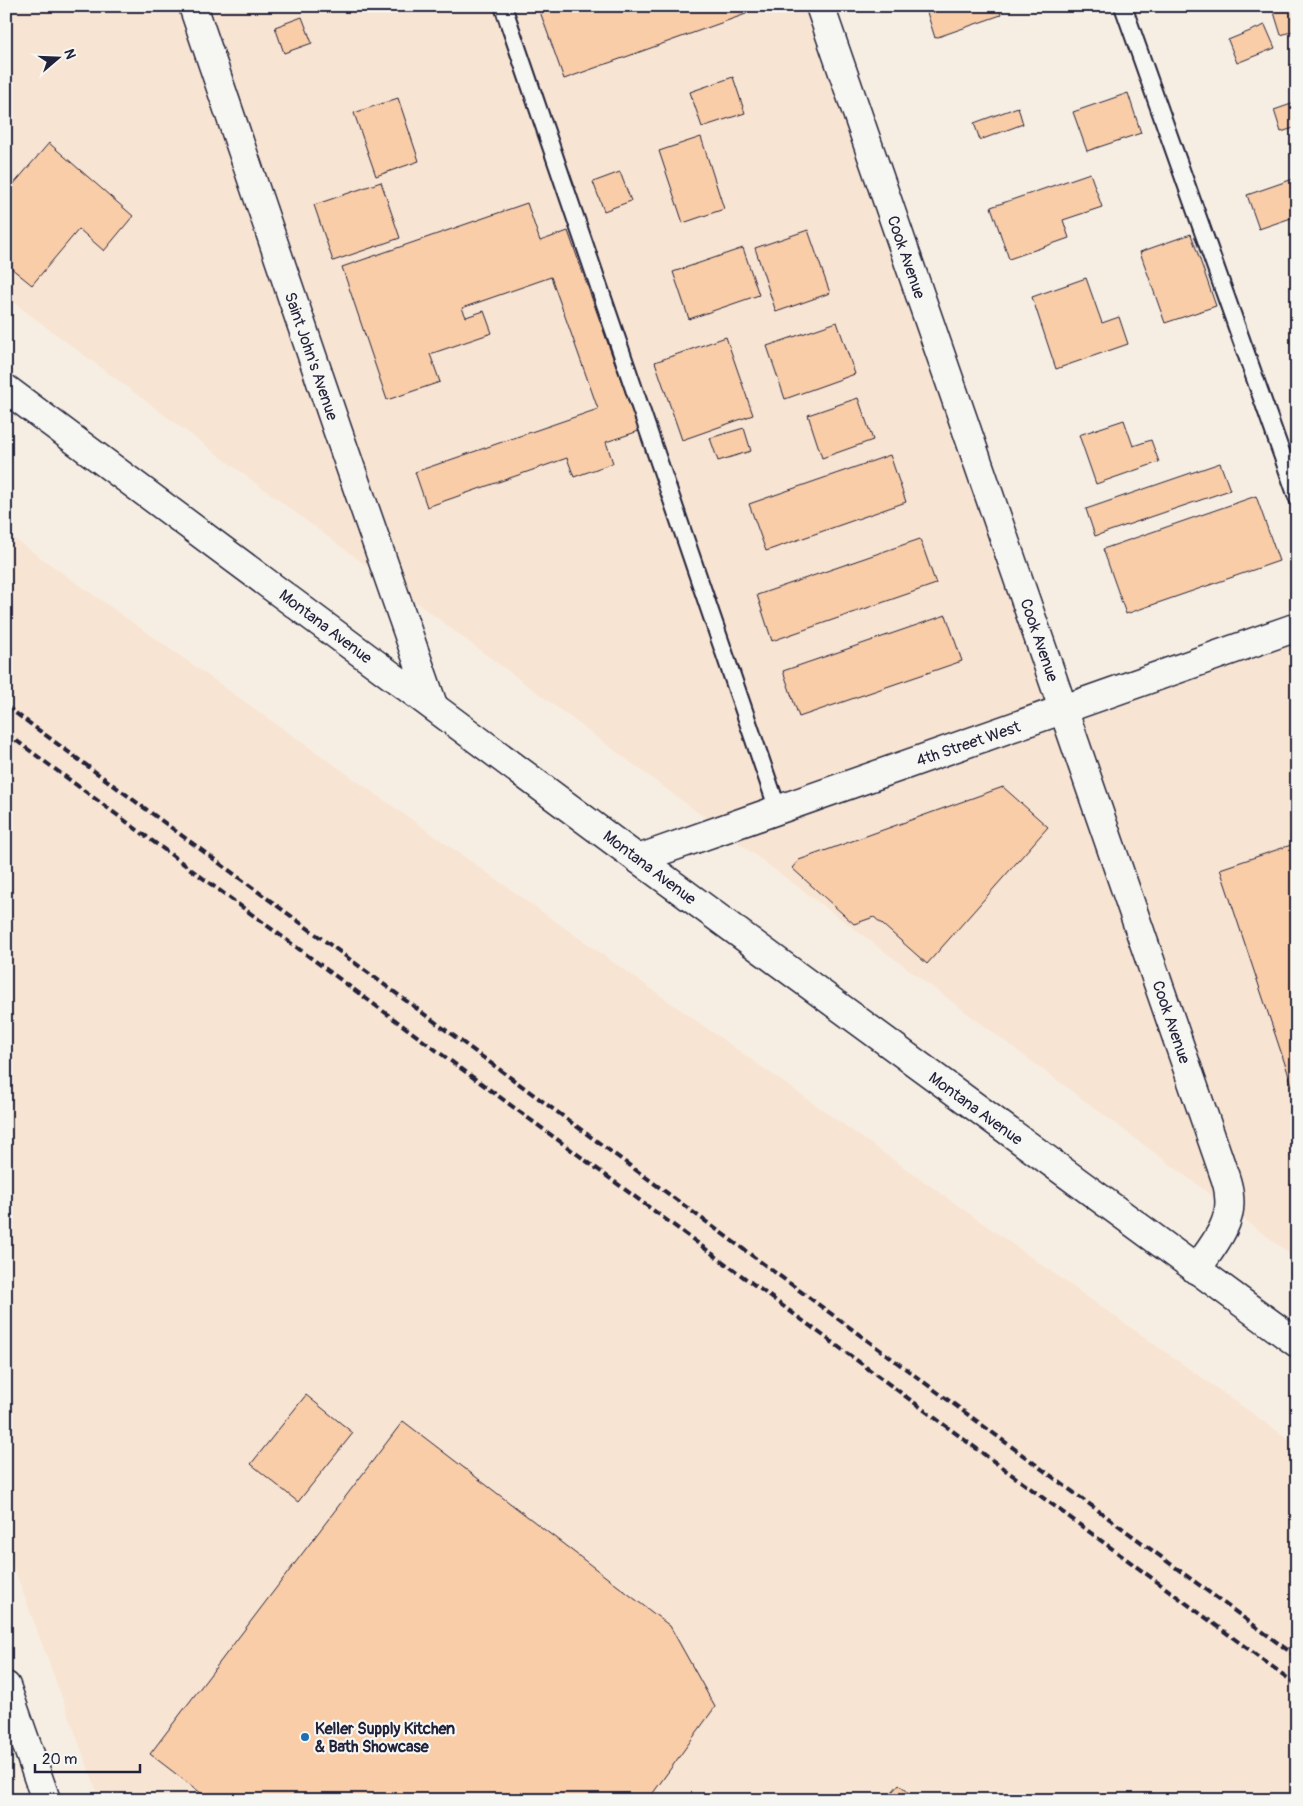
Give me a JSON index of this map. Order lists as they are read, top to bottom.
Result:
{
  "streets": {
    "street": [
      "Cook Avenue",
      "Saint John's Avenue",
      "Montana Avenue",
      "4th Street West"
    ]
  },
  "crossings": [
    ["Cook Avenue", "Montana Avenue"],
    ["Cook Avenue", "4th Street West"],
    ["Saint John's Avenue", "Montana Avenue"],
    ["Montana Avenue", "4th Street West"]
  ],
  "places": ["Keller Supply Kitchen & Bath Showcase"],
  "scale_bar": "20 m",
  "north": "right"
}
